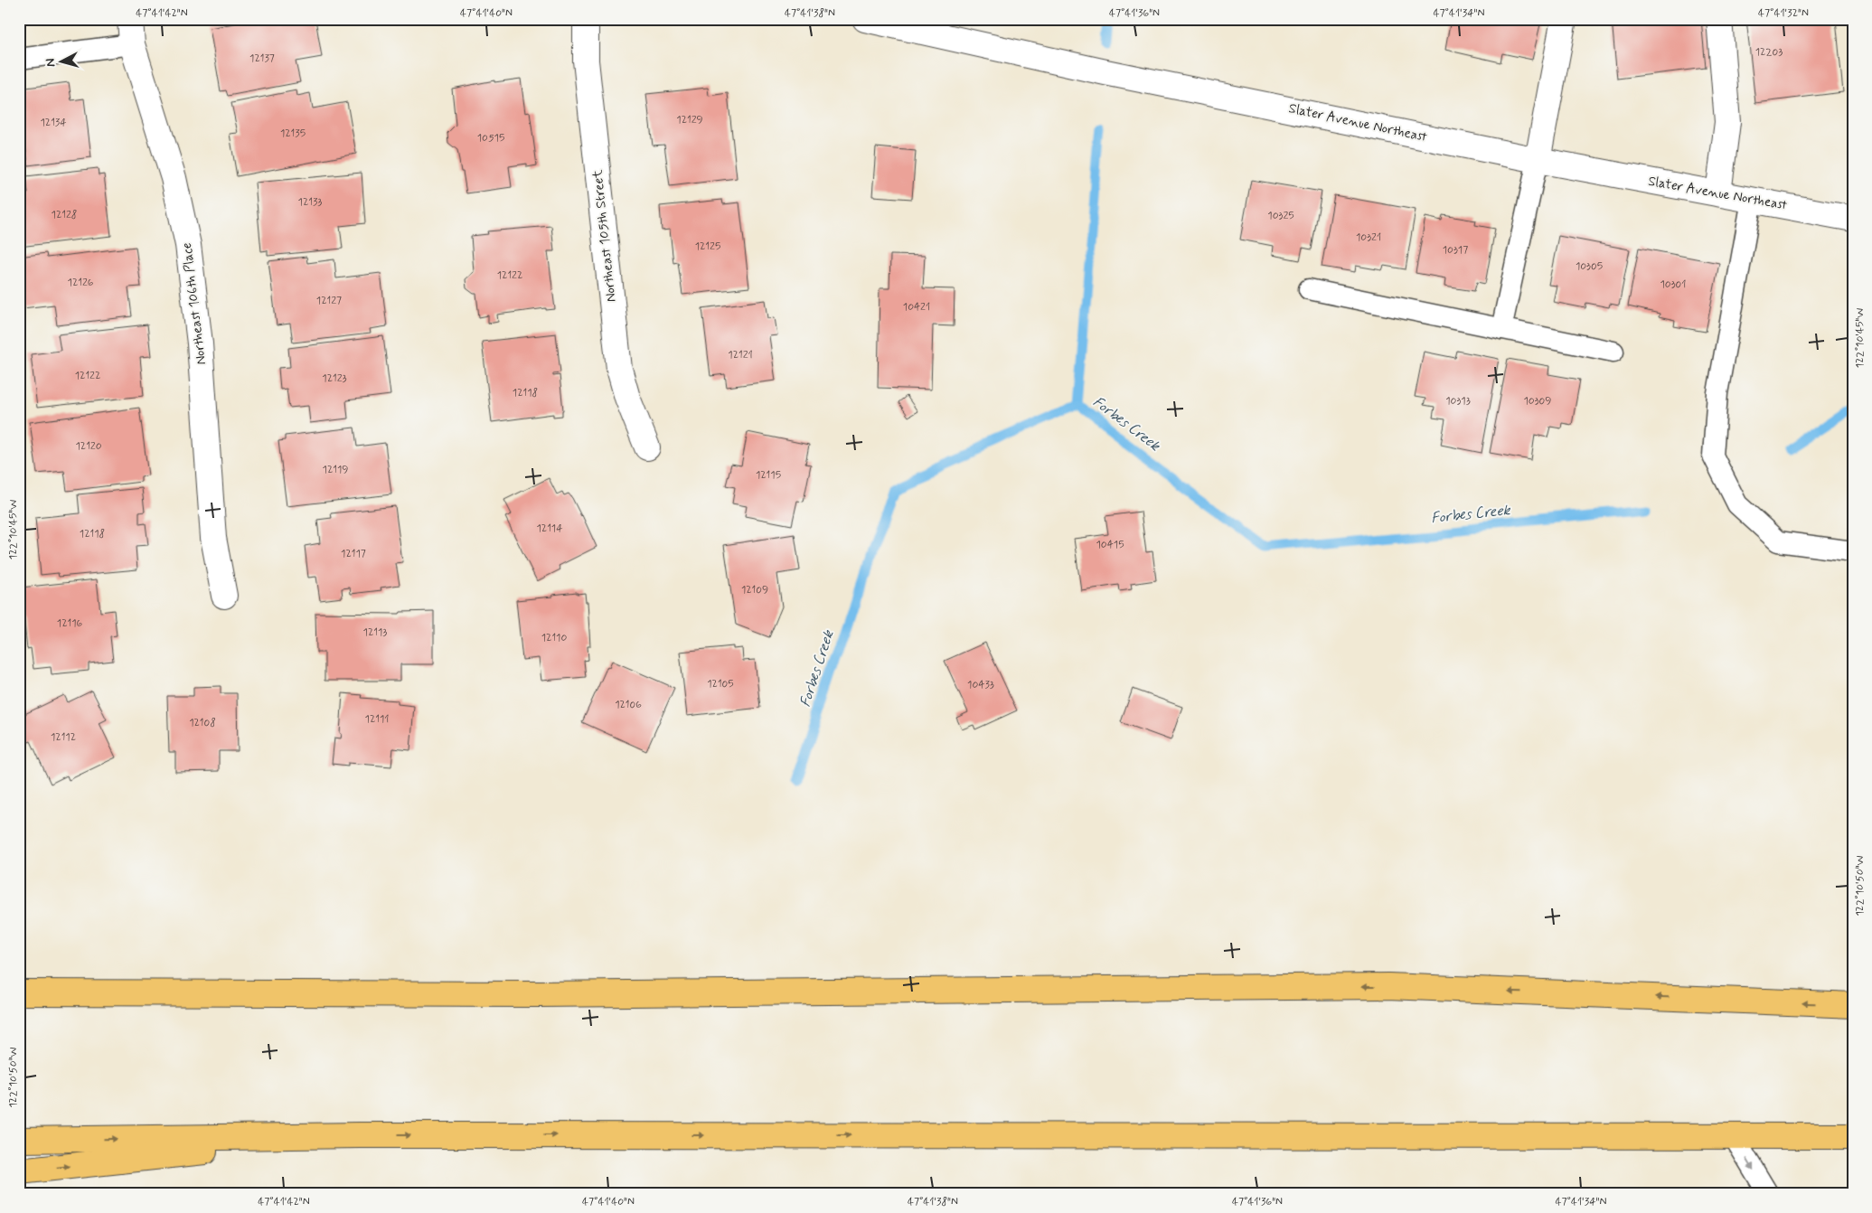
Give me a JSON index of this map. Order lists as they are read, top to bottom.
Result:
{
  "streets": {
    "street": ["Slater Avenue Northeast", "Northeast 105th Street", "Northeast 106th Place"]
  },
  "water": ["Forbes Creek"],
  "house_numbers": [
    "12203",
    "12137",
    "12129",
    "12134",
    "12135",
    "10515",
    "12133",
    "12128",
    "10325",
    "10321",
    "12125",
    "10317",
    "10305",
    "12122",
    "12126",
    "10301",
    "12127",
    "10421",
    "12121",
    "12122",
    "12123",
    "12118",
    "10313",
    "10309",
    "12120",
    "12119",
    "12115",
    "12114",
    "12118",
    "10415",
    "12117",
    "12109",
    "12116",
    "12113",
    "12110",
    "12105",
    "10433",
    "12106",
    "12111",
    "12108",
    "12112"
  ],
  "north": "left",
  "coordinates": [
    "47°41'42\"N",
    "47°41'40\"N",
    "47°41'38\"N",
    "47°41'36\"N",
    "47°41'34\"N",
    "47°41'32\"N",
    "122°10'45\"W",
    "122°10'50\"W"
  ]
}
